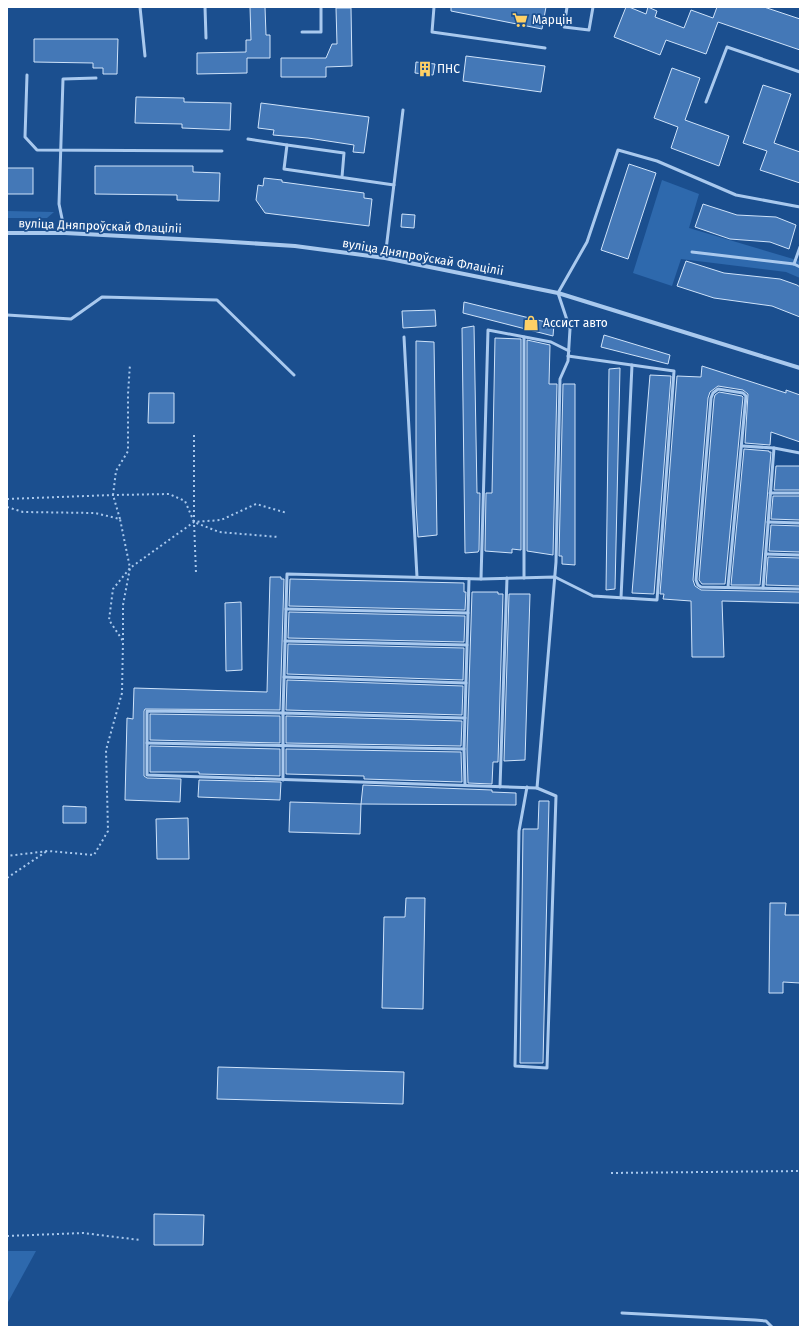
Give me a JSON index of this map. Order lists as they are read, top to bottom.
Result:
{
  "streets": {
    "street": ["вуліца Дняпроўскай Флаціліі"]
  },
  "places": {
    "supermarket": ["Марцін"],
    "building": ["ПНС"],
    "shop": ["Ассист авто"]
  }
}
